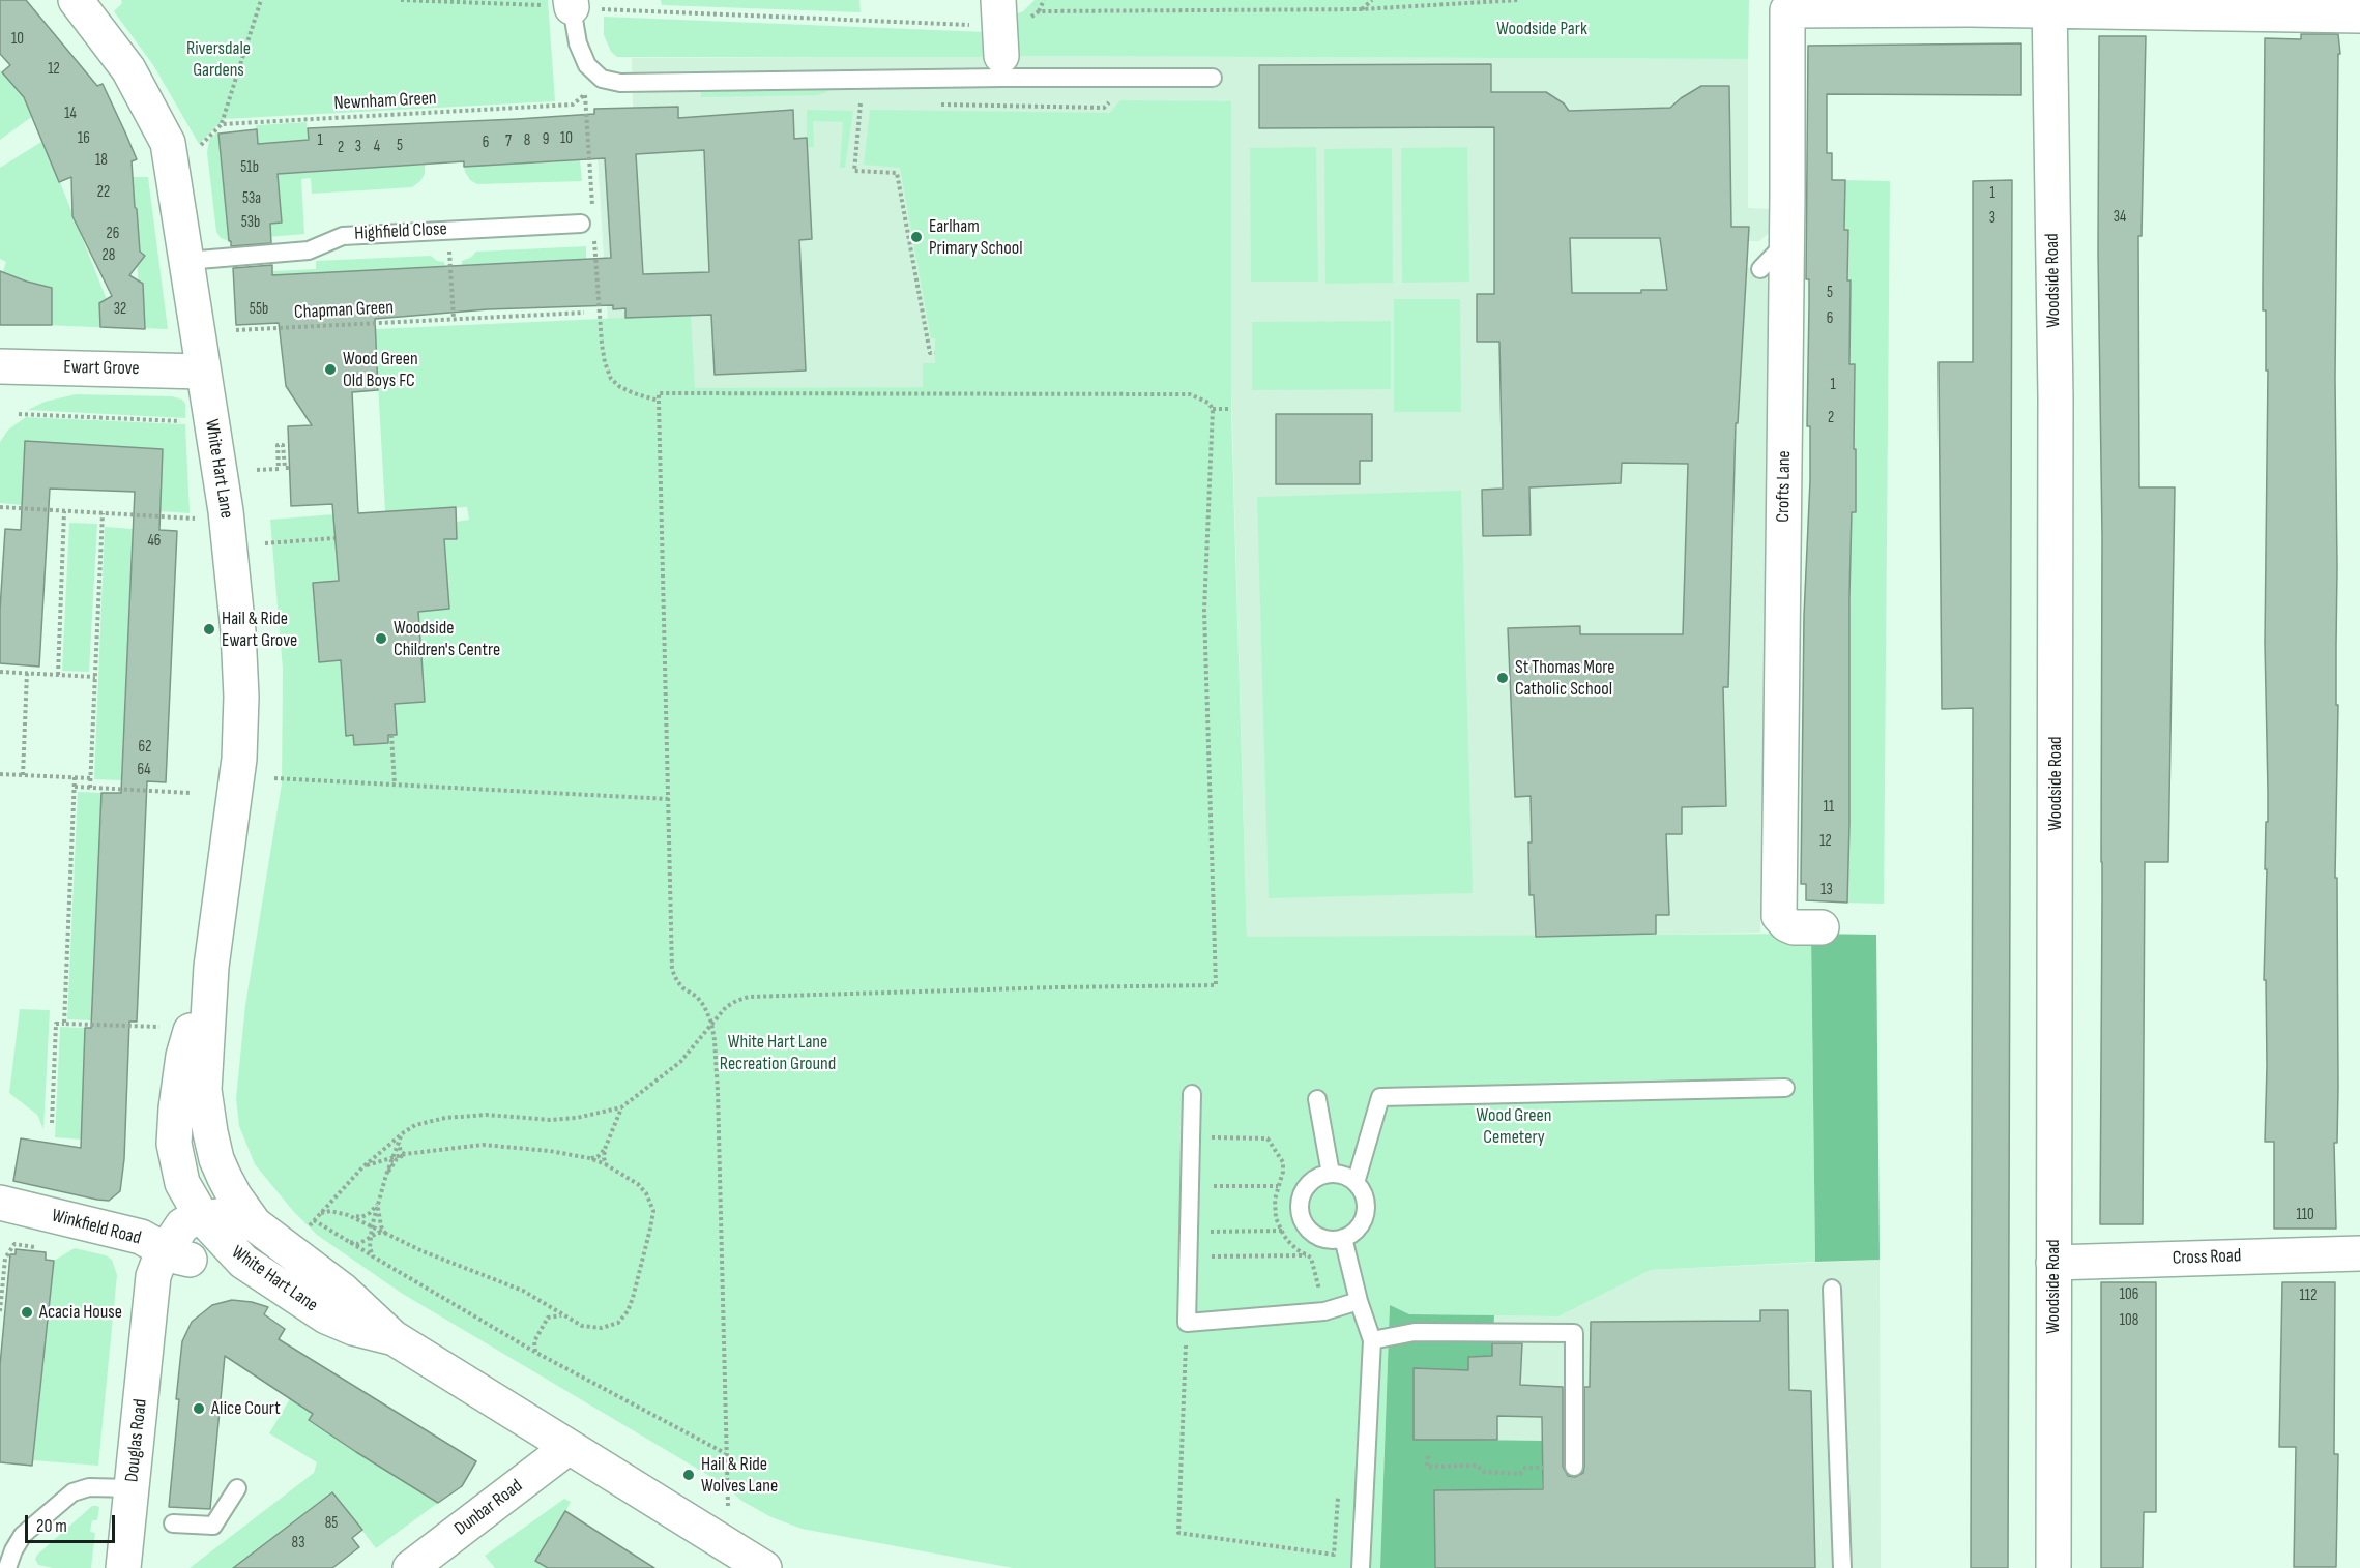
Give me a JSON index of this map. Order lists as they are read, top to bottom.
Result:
{
  "streets": {
    "street": [
      "Woodside Road",
      "Ewart Grove",
      "White Hart Lane",
      "Crofts Lane",
      "Winkfield Road",
      "Cross Road",
      "Douglas Road",
      "Dunbar Road"
    ],
    "lane": ["Highfield Close"],
    "path": ["Newnham Green", "Chapman Green"]
  },
  "crossings": [
    ["Newnham Green", "Highfield Close"],
    ["Highfield Close", "White Hart Lane"],
    ["Woodside Road", "Crofts Lane"],
    ["Woodside Road", "Cross Road"],
    ["Ewart Grove", "White Hart Lane"],
    ["White Hart Lane", "Winkfield Road"],
    ["White Hart Lane", "Douglas Road"],
    ["White Hart Lane", "Dunbar Road"],
    ["Winkfield Road", "Douglas Road"]
  ],
  "parks": [
    "Woodside Park",
    "Riversdale Gardens",
    "White Hart Lane Recreation Ground",
    "Wood Green Cemetery"
  ],
  "places": [
    "Earlham Primary School",
    "Wood Green Old Boys FC",
    "Hail & Ride Ewart Grove",
    "Woodside Children's Centre",
    "St Thomas More Catholic School",
    "Acacia House",
    "Alice Court",
    "Hail & Ride Wolves Lane"
  ],
  "house_numbers": [
    "10",
    "12",
    "14",
    "16",
    "10",
    "9",
    "1",
    "8",
    "7",
    "6",
    "5",
    "3",
    "4",
    "2",
    "18",
    "51b",
    "22",
    "1",
    "53a",
    "34",
    "3",
    "53b",
    "26",
    "28",
    "5",
    "32",
    "55b",
    "6",
    "1",
    "2",
    "46",
    "62",
    "64",
    "11",
    "12",
    "13",
    "110",
    "106",
    "112",
    "108",
    "85",
    "83"
  ],
  "scale_bar": "20 m"
}
